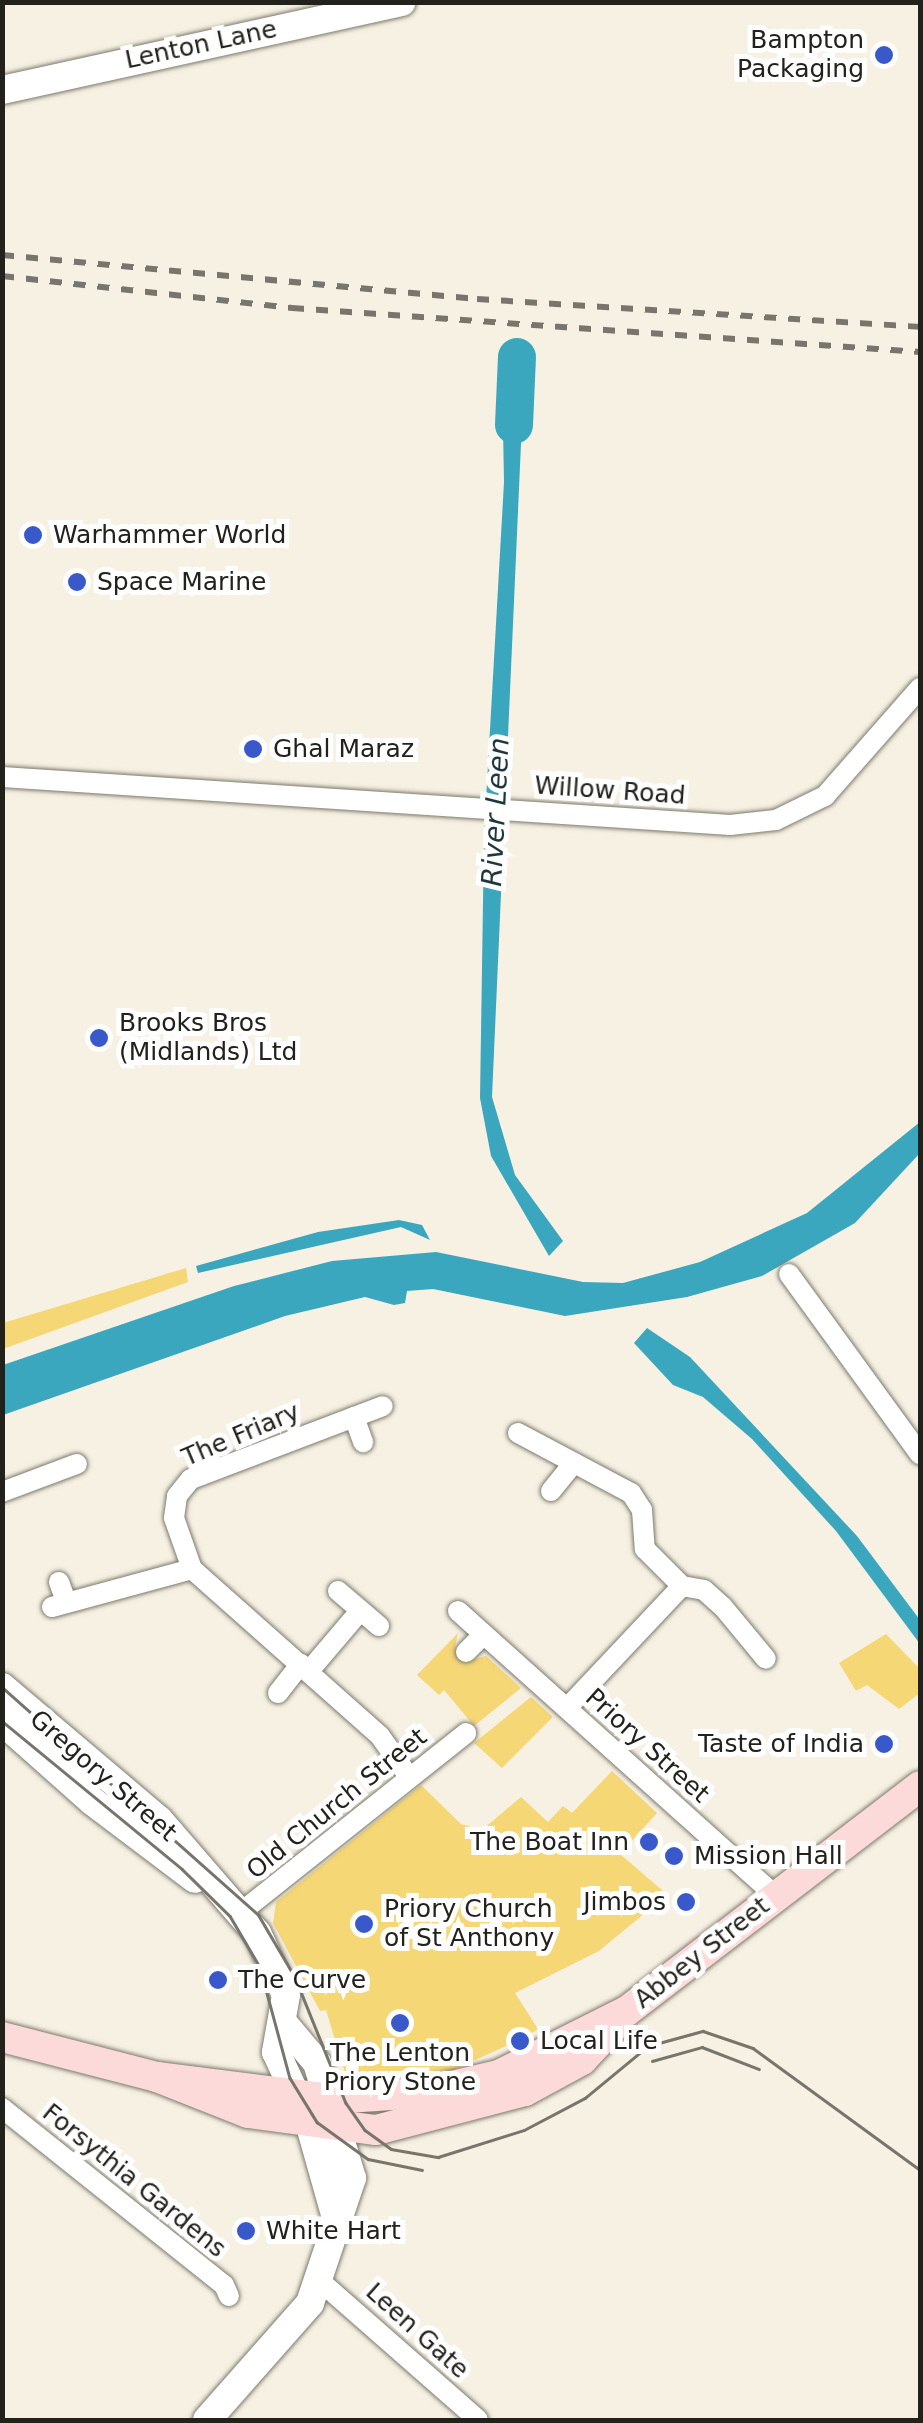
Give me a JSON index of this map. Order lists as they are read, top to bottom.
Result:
{
  "streets": {
    "main road": ["Abbey Street"],
    "street": [
      "Lenton Lane",
      "Willow Road",
      "The Friary",
      "Priory Street",
      "Gregory Street",
      "Old Church Street",
      "Forsythia Gardens",
      "Leen Gate"
    ]
  },
  "crossings": [
    ["Priory Street", "Abbey Street"],
    ["Gregory Street", "Old Church Street"],
    ["Gregory Street", "Abbey Street"],
    ["Gregory Street", "Leen Gate"]
  ],
  "water": ["River Leen"],
  "places": [
    "Bampton Packaging",
    "Warhammer World",
    "Space Marine",
    "Ghal Maraz",
    "Brooks Bros (Midlands) Ltd",
    "Taste of India",
    "The Boat Inn",
    "Mission Hall",
    "Jimbos",
    "Priory Church of St Anthony",
    "The Curve",
    "The Lenton Priory Stone",
    "Local Life",
    "White Hart"
  ]
}
